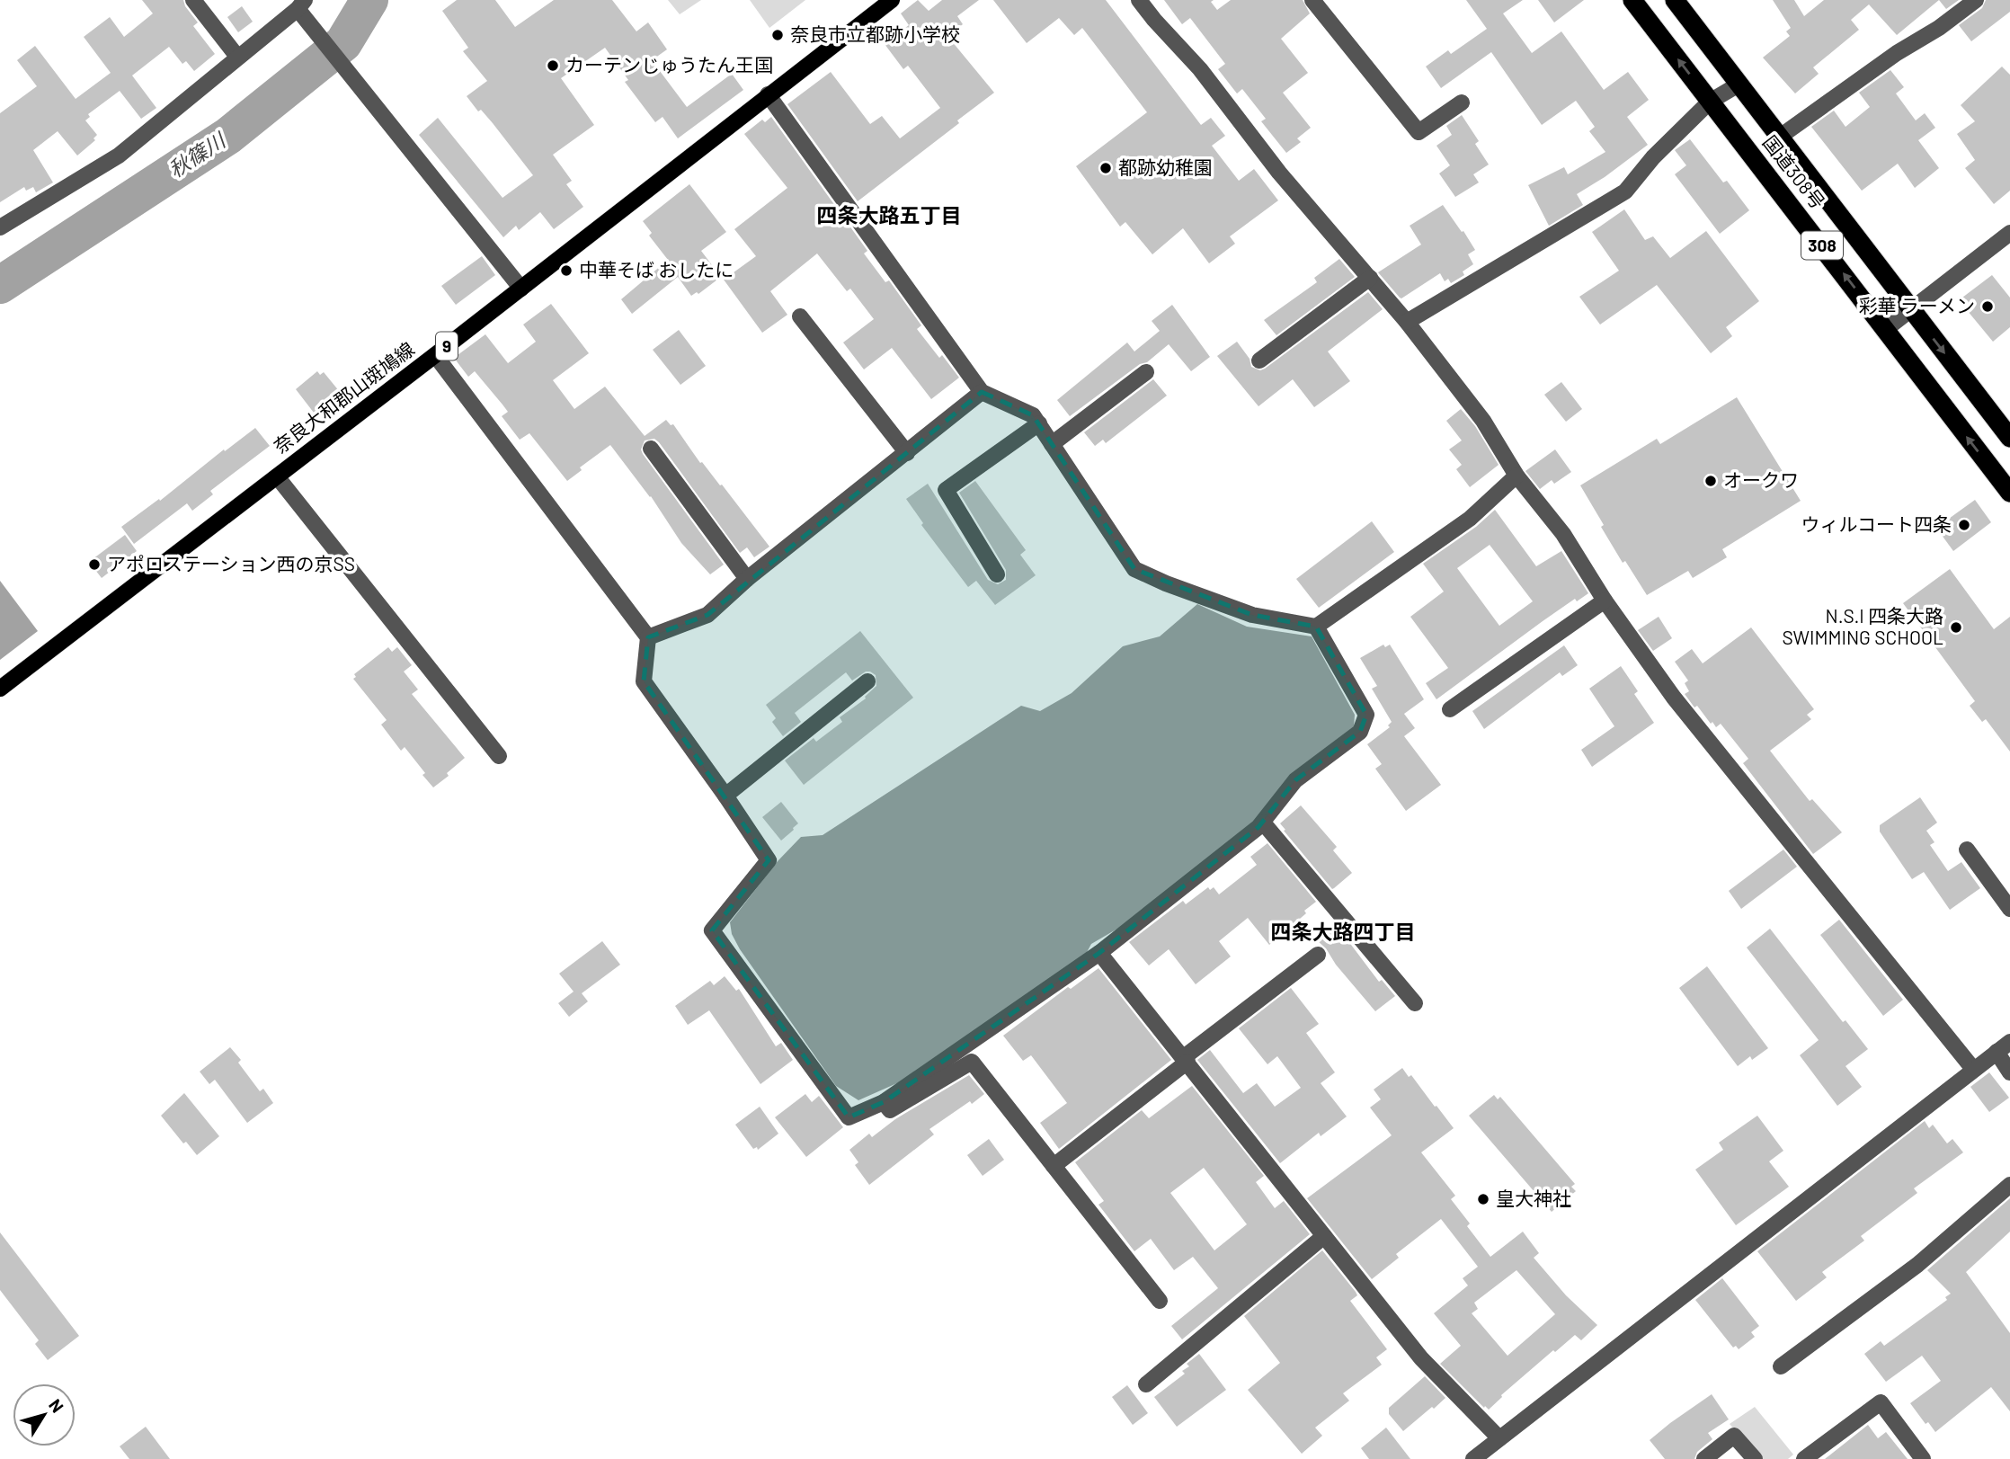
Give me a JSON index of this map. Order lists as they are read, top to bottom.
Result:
{
  "streets": {
    "highway": ["国道308号", "308"],
    "main road": ["9", "奈良大和郡山斑鳩線"]
  },
  "districts": ["四条大路五丁目", "四条大路四丁目"],
  "water": ["秋篠川"],
  "places": [
    "奈良市立都跡小学校",
    "カーテンじゅうたん王国",
    "都跡幼稚園",
    "中華そば おしたに",
    "彩華 ラーメン",
    "オークワ",
    "ウィルコート四条",
    "アポロステーション西の京SS",
    "N.S.I 四条大路 SWIMMING SCHOOL",
    "皇大神社"
  ],
  "north": "top right"
}
